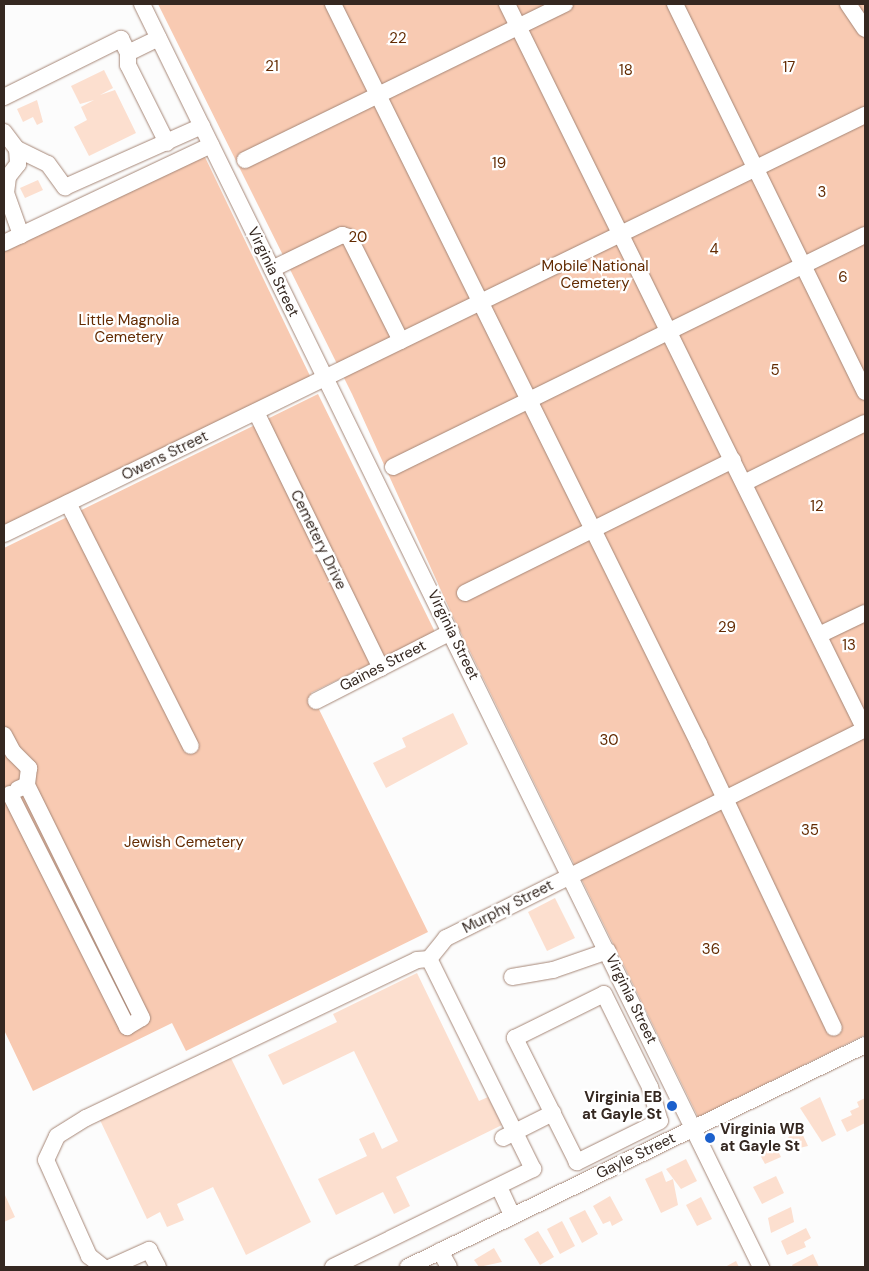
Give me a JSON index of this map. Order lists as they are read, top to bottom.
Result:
{
  "streets": {
    "street": [
      "Virginia Street",
      "Owens Street",
      "Cemetery Drive",
      "Gaines Street",
      "Murphy Street",
      "Gayle Street"
    ]
  },
  "crossings": [
    ["Virginia Street", "Owens Street"],
    ["Virginia Street", "Gaines Street"],
    ["Virginia Street", "Murphy Street"],
    ["Virginia Street", "Gayle Street"],
    ["Owens Street", "Cemetery Drive"],
    ["Cemetery Drive", "Gaines Street"]
  ],
  "parks": [
    "22",
    "21",
    "17",
    "18",
    "19",
    "3",
    "20",
    "4",
    "Mobile National Cemetery",
    "6",
    "Little Magnolia Cemetery",
    "5",
    "12",
    "29",
    "13",
    "30",
    "35",
    "Jewish Cemetery",
    "36"
  ],
  "places": ["Virginia EB at Gayle St", "Virginia WB at Gayle St"]
}
